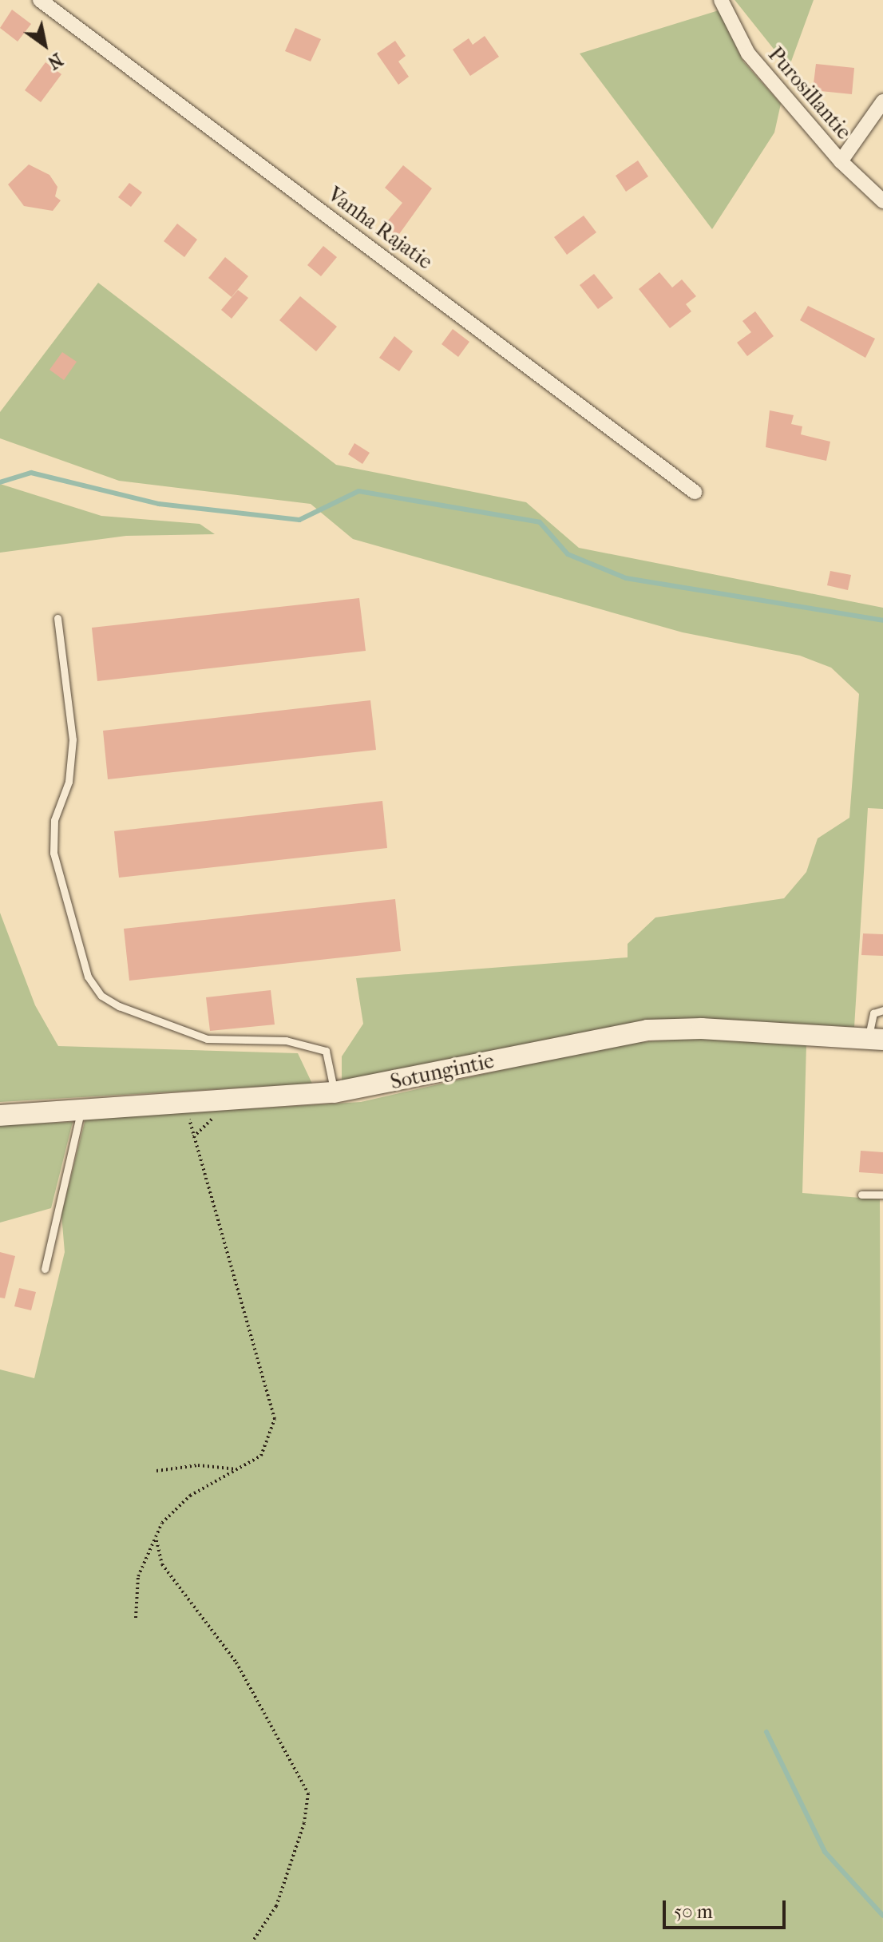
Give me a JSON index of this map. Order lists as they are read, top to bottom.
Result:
{
  "streets": {
    "street": ["Purosillantie", "Vanha Rajatie", "Sotungintie"]
  },
  "scale_bar": "50 m",
  "north": "bottom right"
}
